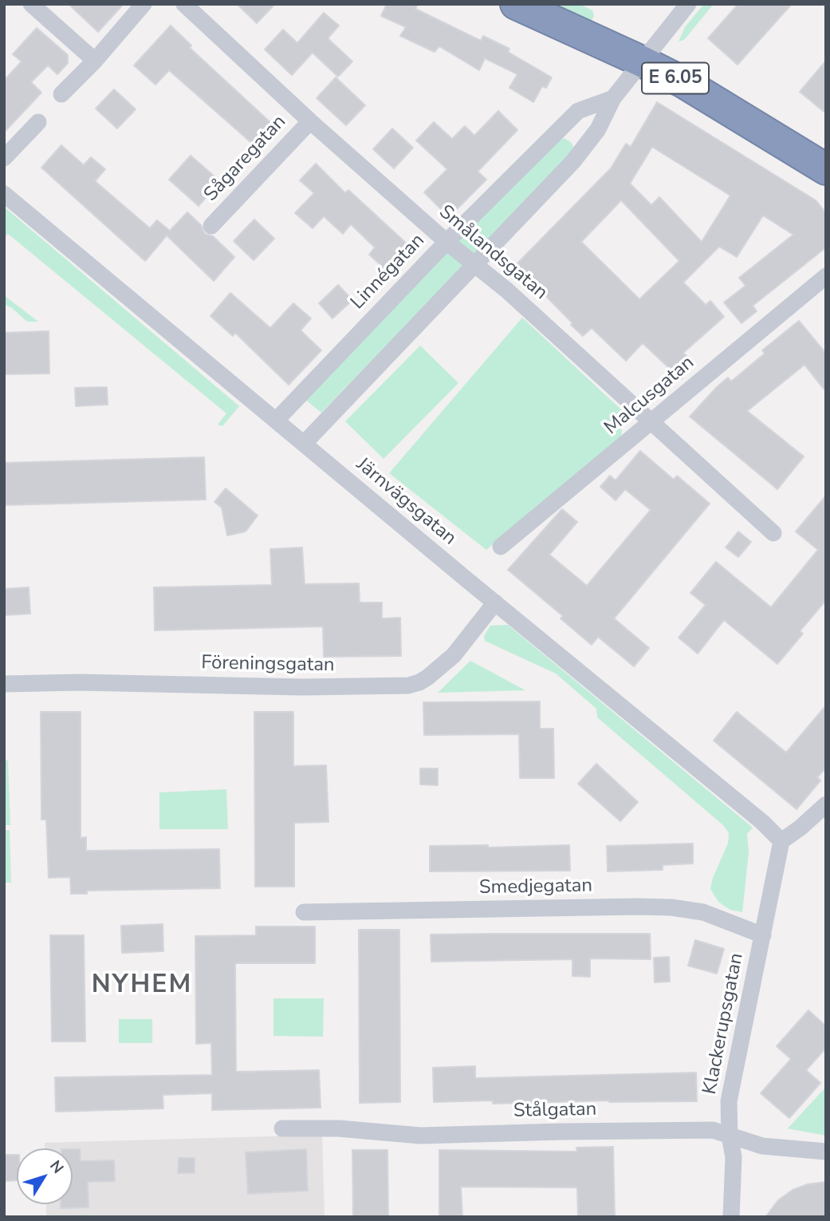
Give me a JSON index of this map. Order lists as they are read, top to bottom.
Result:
{
  "streets": {
    "highway": ["E 6.05"],
    "street": [
      "Sågaregatan",
      "Smålandsgatan",
      "Linnégatan",
      "Malcusgatan",
      "Järnvägsgatan",
      "Föreningsgatan",
      "Smedjegatan",
      "Klackerupsgatan",
      "Stålgatan"
    ]
  },
  "crossings": [
    ["Sågaregatan", "Smålandsgatan"],
    ["Smålandsgatan", "Linnégatan"],
    ["Smålandsgatan", "Malcusgatan"],
    ["Linnégatan", "Järnvägsgatan"],
    ["Järnvägsgatan", "Föreningsgatan"],
    ["Järnvägsgatan", "Klackerupsgatan"],
    ["Smedjegatan", "Klackerupsgatan"],
    ["Klackerupsgatan", "Stålgatan"]
  ],
  "districts": ["NYHEM"],
  "north": "top right"
}
